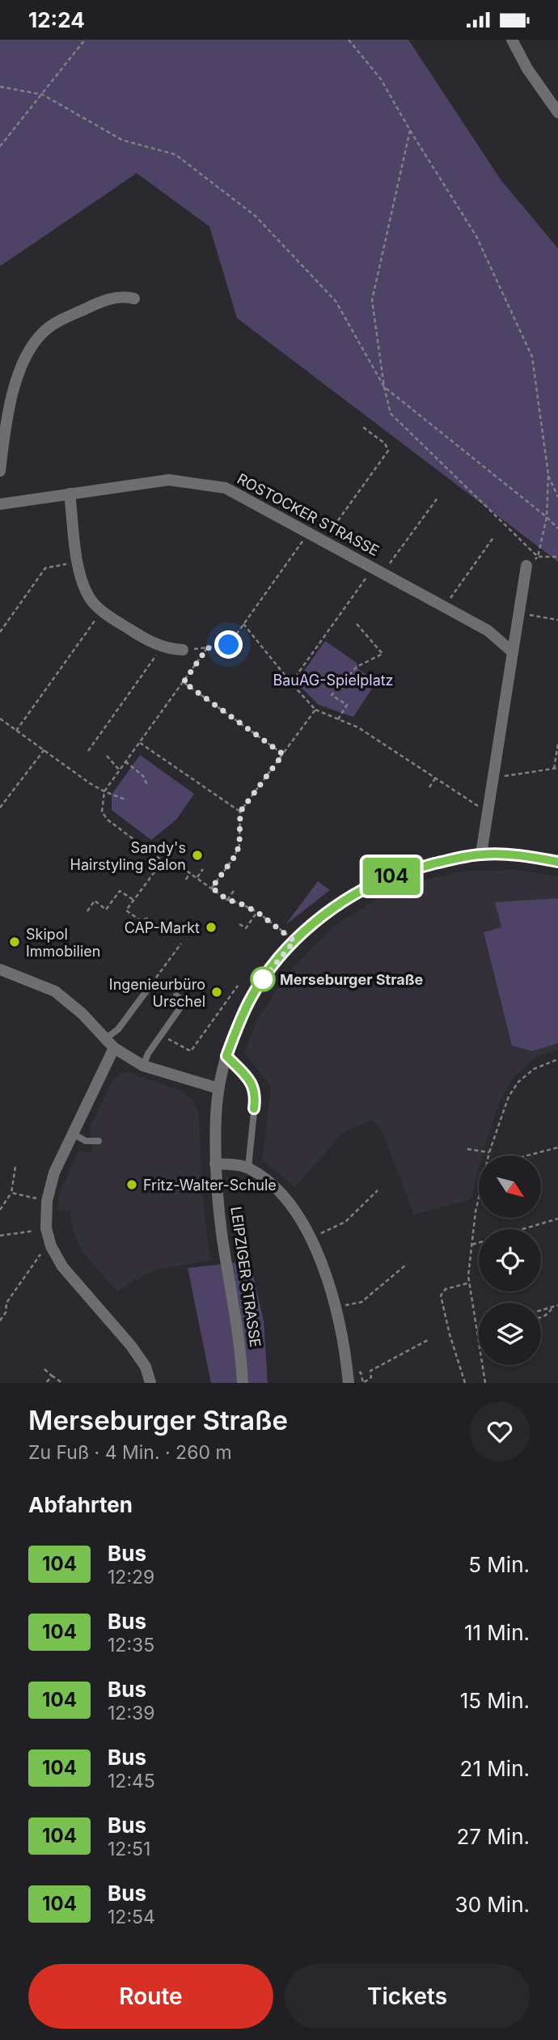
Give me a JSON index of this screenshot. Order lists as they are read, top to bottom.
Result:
{
  "streets": {
    "street": ["ROSTOCKER STRASSE", "LEIPZIGER STRASSE"]
  },
  "parks": ["BauAG-Spielplatz"],
  "places": [
    "Sandy's Hairstyling Salon",
    "CAP-Markt",
    "Skipol Immobilien",
    "Merseburger Straße",
    "Ingenieurbüro Urschel",
    "Fritz-Walter-Schule"
  ],
  "lines": ["bus line 104"],
  "north": "bottom right",
  "page": {
    "status": "12:24",
    "on_map": "104",
    "heading": [
      ["Merseburger Straße", "Zu Fuß · 4 Min. · 260 m"],
      "Abfahrten"
    ],
    "list": [
      {
        "mark": "104",
        "name": "Bus",
        "note": "12:29",
        "value": "5 Min."
      },
      {
        "mark": "104",
        "name": "Bus",
        "note": "12:35",
        "value": "11 Min."
      },
      {
        "mark": "104",
        "name": "Bus",
        "note": "12:39",
        "value": "15 Min."
      },
      {
        "mark": "104",
        "name": "Bus",
        "note": "12:45",
        "value": "21 Min."
      },
      {
        "mark": "104",
        "name": "Bus",
        "note": "12:51",
        "value": "27 Min."
      },
      {
        "mark": "104",
        "name": "Bus",
        "note": "12:54",
        "value": "30 Min."
      }
    ],
    "buttons": ["Route", "Tickets"]
  }
}
